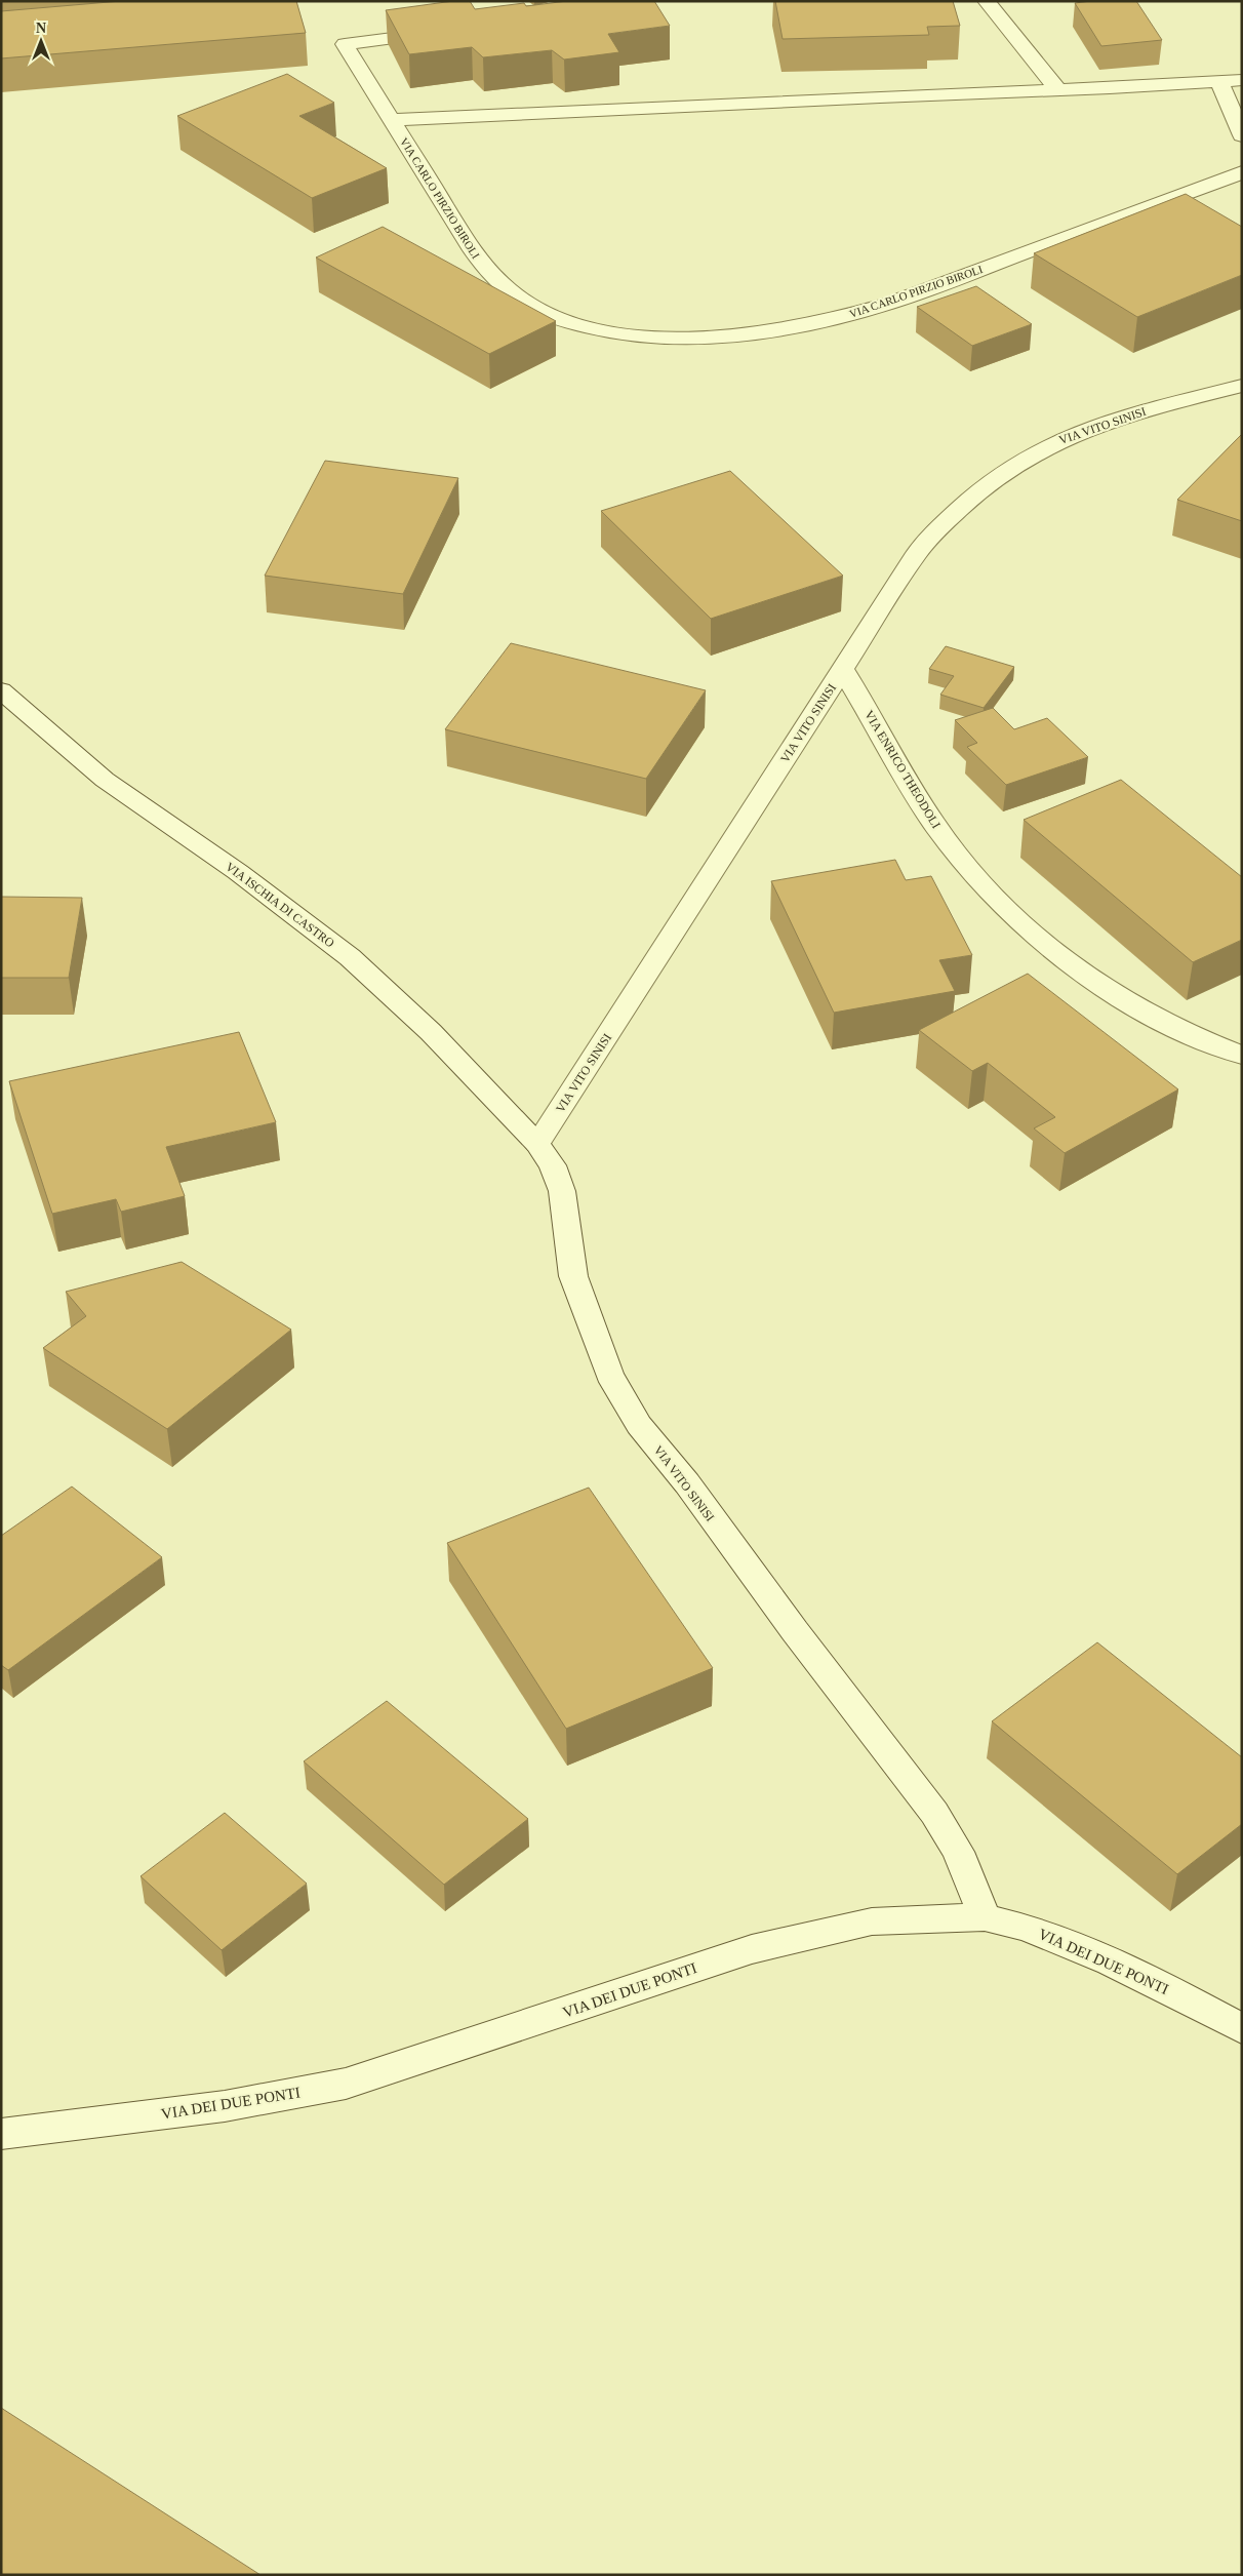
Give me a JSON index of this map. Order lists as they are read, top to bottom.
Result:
{
  "streets": {
    "street": [
      "VIA CARLO PIRZIO BIROLI",
      "VIA VITO SINISI",
      "VIA ENRICO THEODOLI",
      "VIA ISCHIA DI CASTRO",
      "VIA DEI DUE PONTI"
    ]
  },
  "crossings": [
    ["VIA VITO SINISI", "VIA ENRICO THEODOLI"],
    ["VIA VITO SINISI", "VIA ISCHIA DI CASTRO"],
    ["VIA VITO SINISI", "VIA DEI DUE PONTI"]
  ],
  "north": "top"
}
